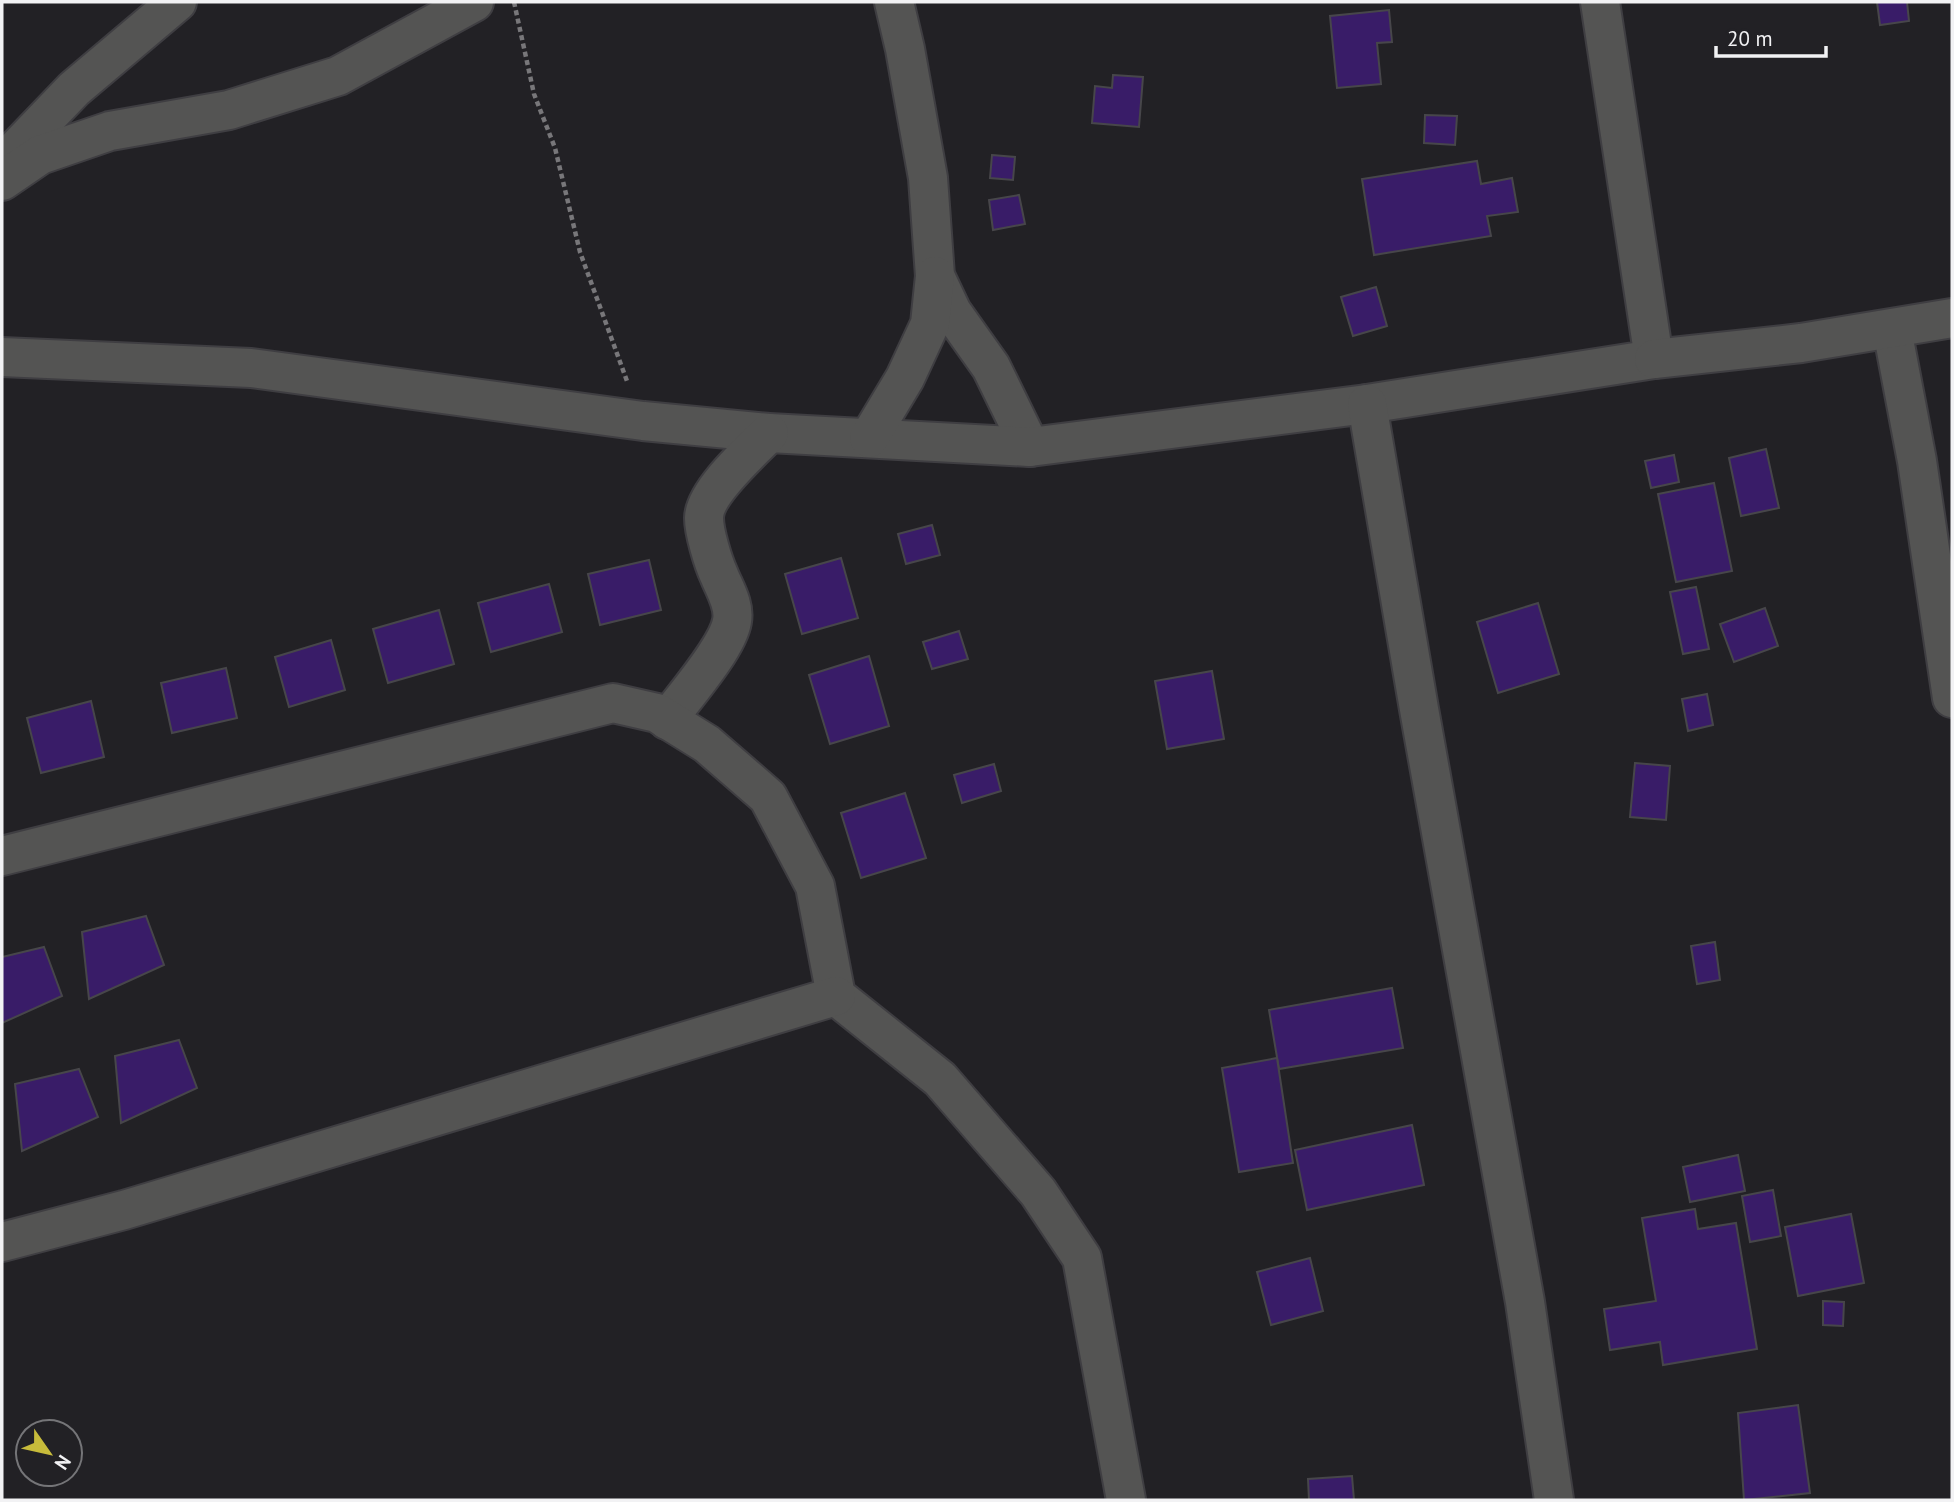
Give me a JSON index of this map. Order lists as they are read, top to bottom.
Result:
{
  "scale_bar": "20 m",
  "north": "bottom right"
}
